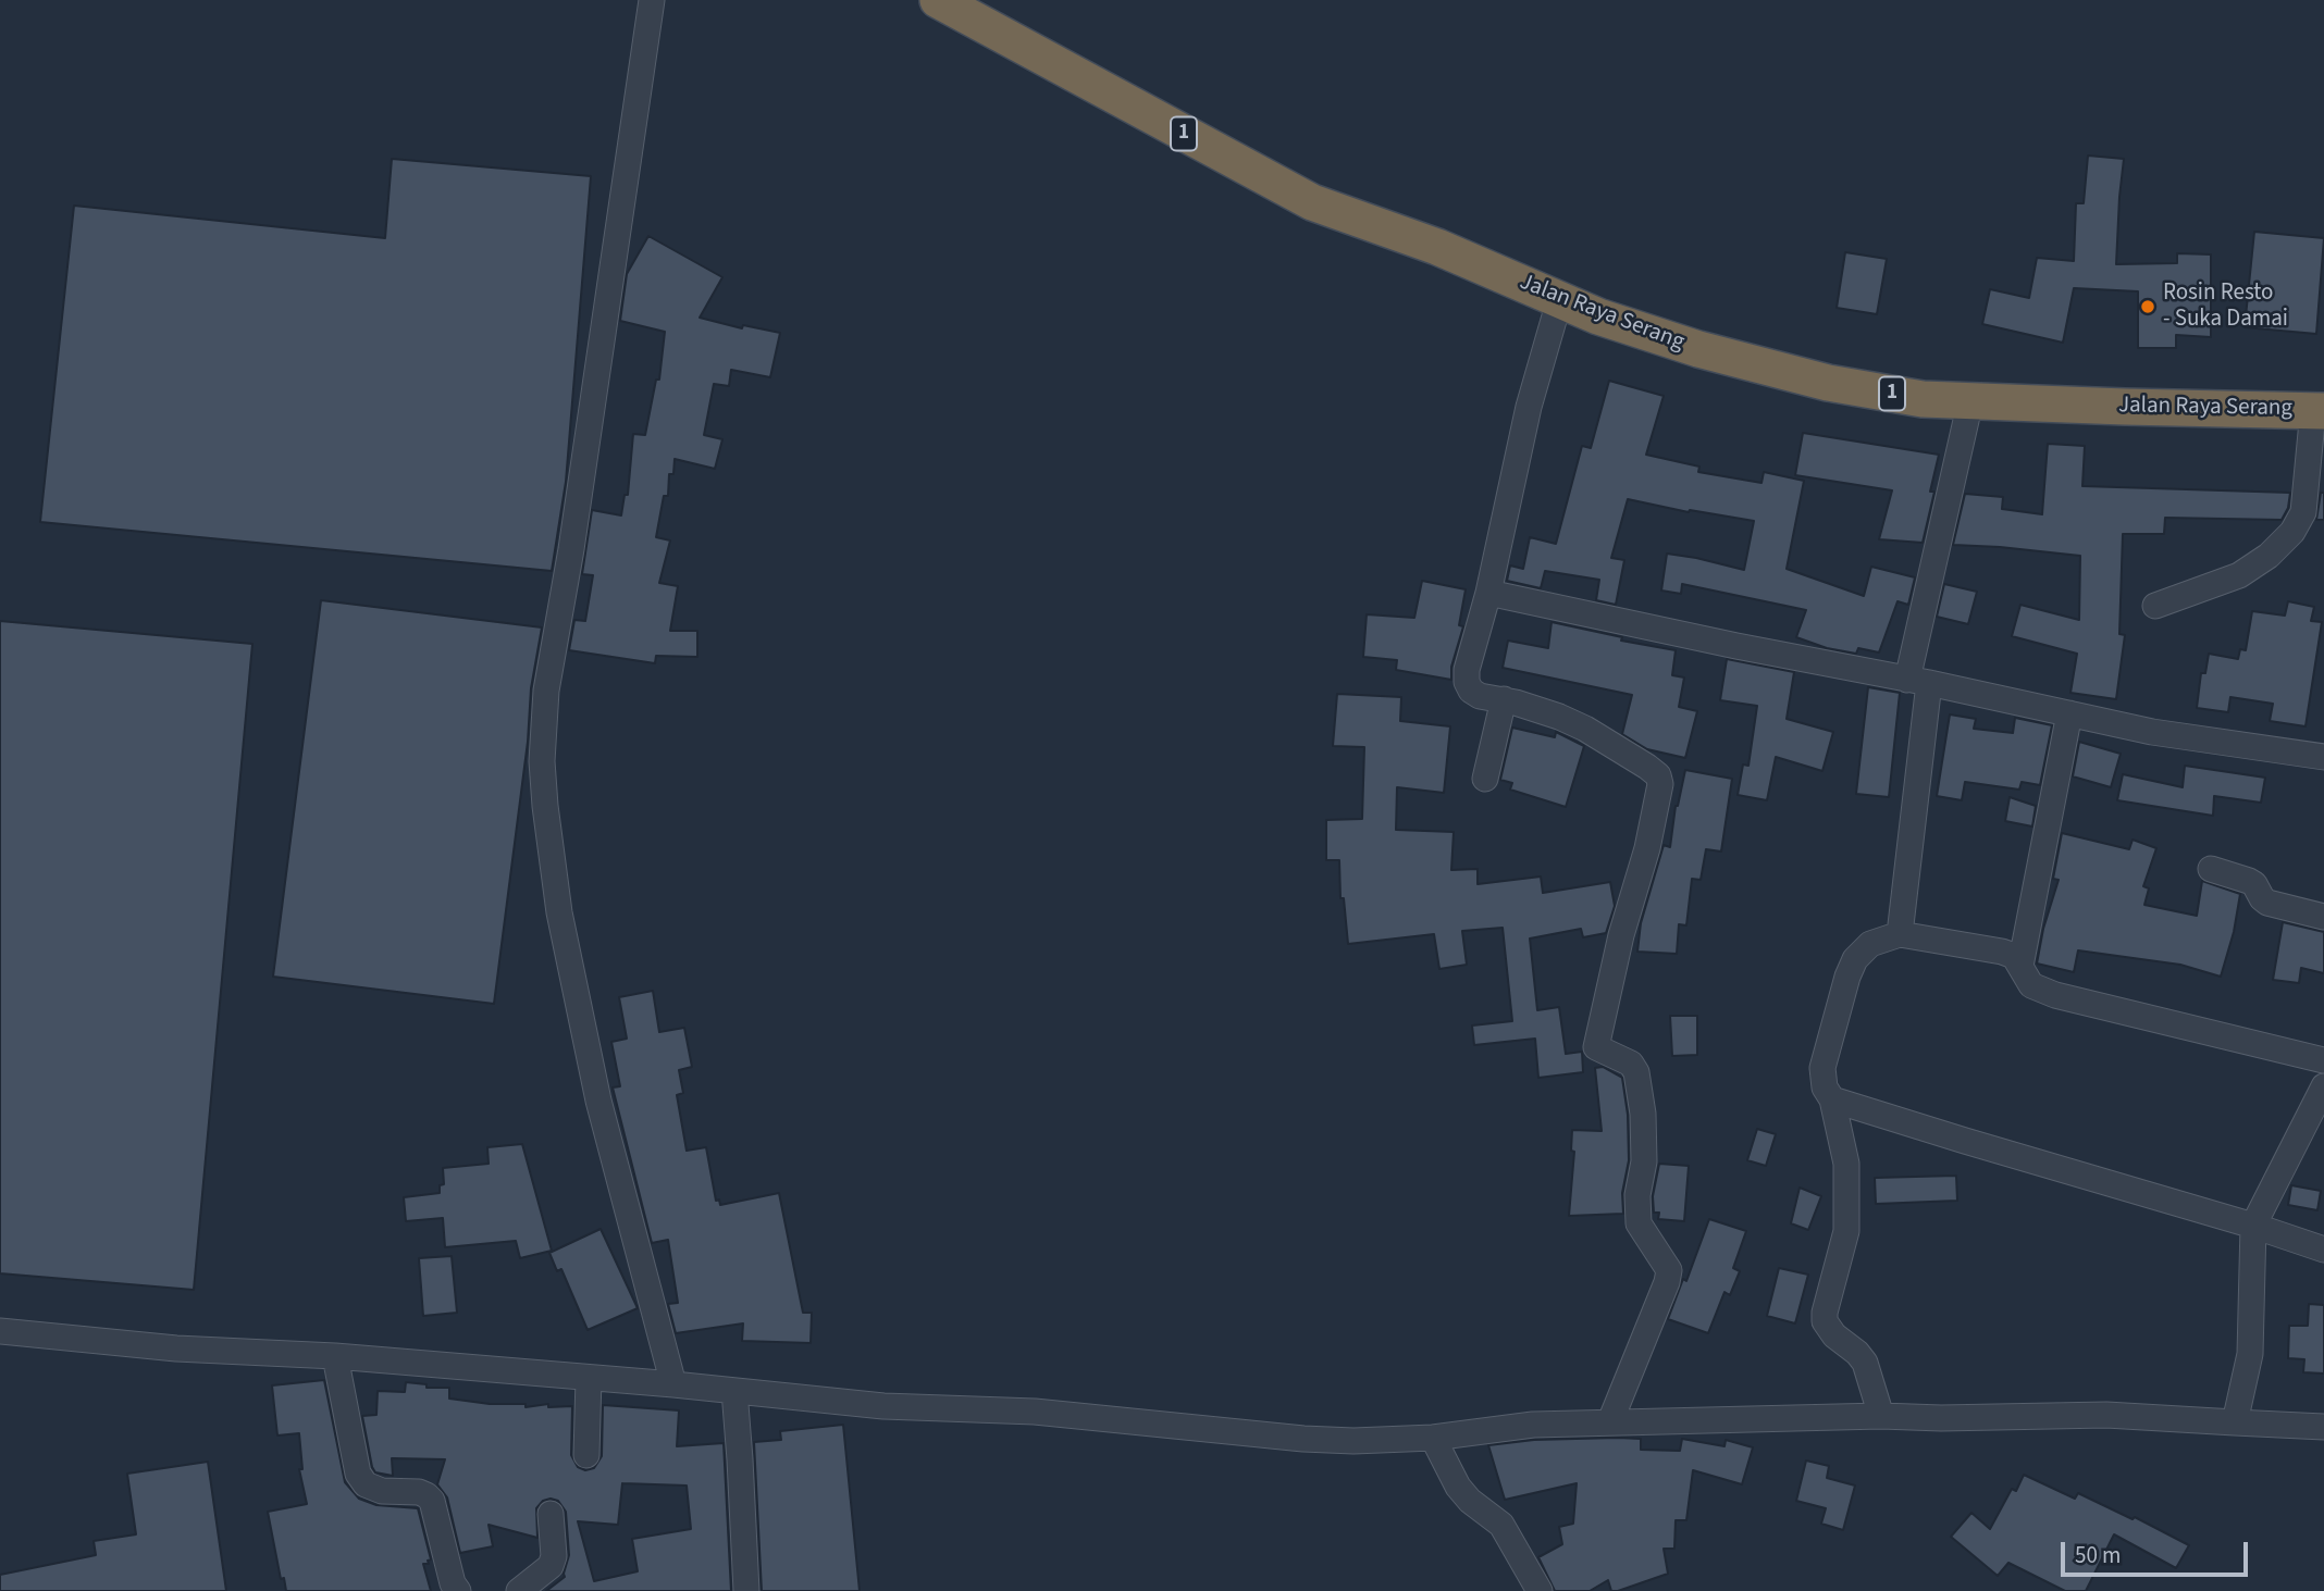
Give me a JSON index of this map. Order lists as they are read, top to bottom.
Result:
{
  "streets": {
    "highway": ["1", "Jalan Raya Serang"]
  },
  "places": ["Rosin Resto - Suka Damai"],
  "scale_bar": "50 m"
}
